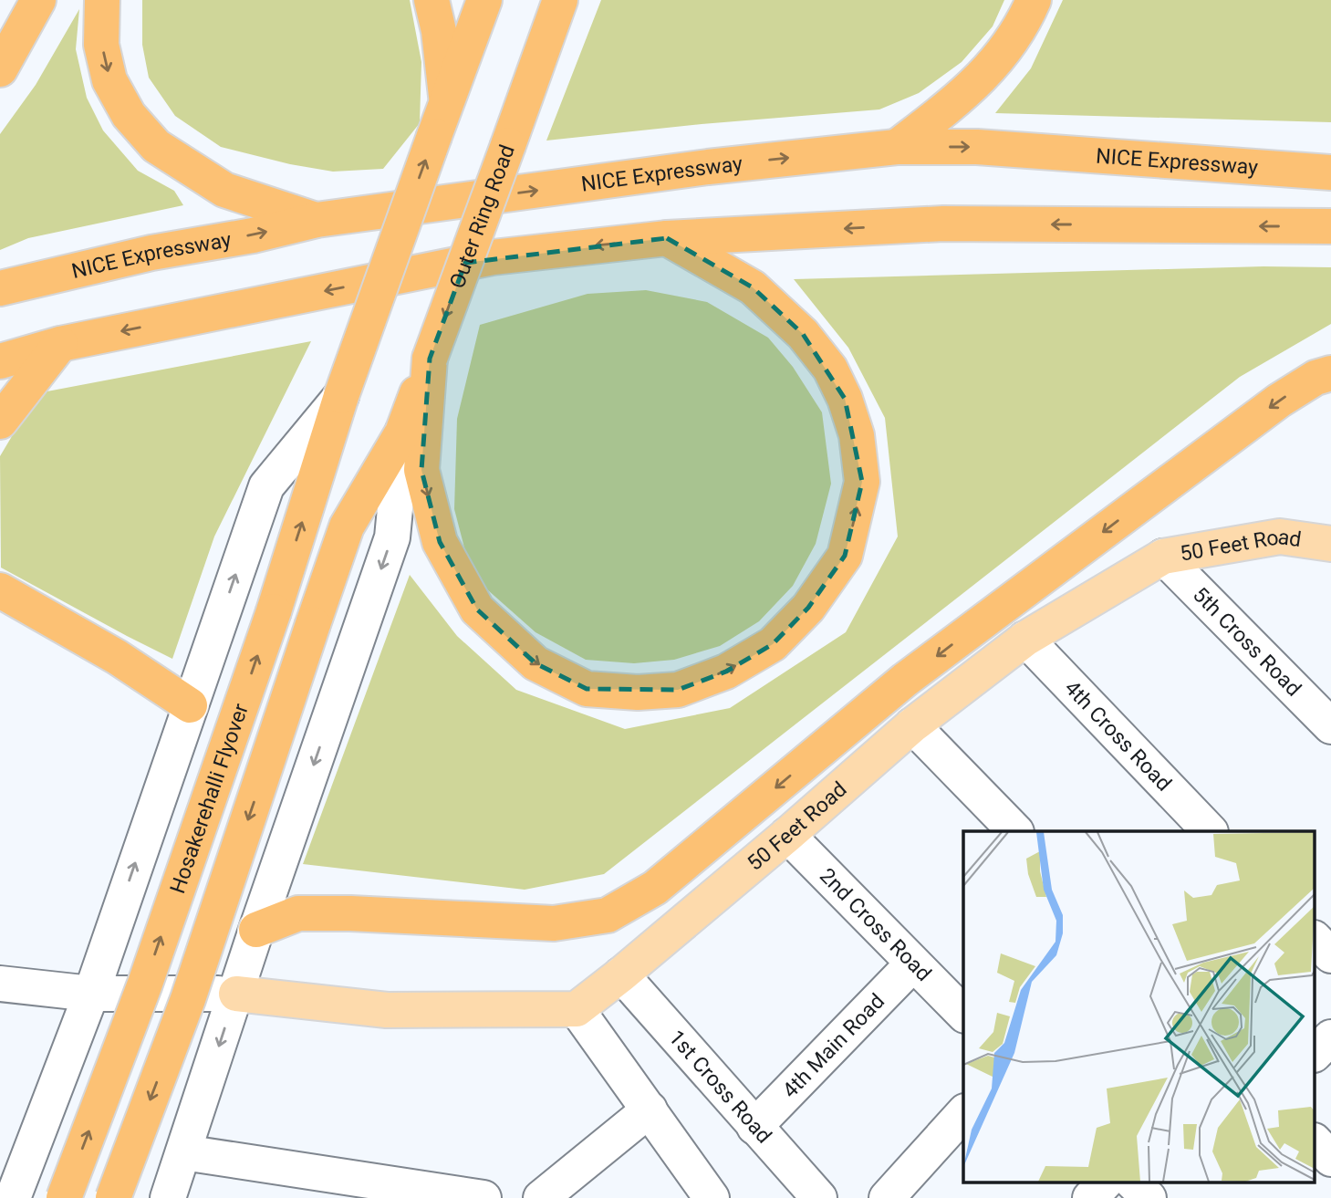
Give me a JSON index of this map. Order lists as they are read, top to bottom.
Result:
{
  "streets": {
    "highway": ["NICE Expressway", "Outer Ring Road", "Hosakerehalli Flyover"],
    "main road": ["50 Feet Road"],
    "street": [
      "5th Cross Road",
      "4th Cross Road",
      "2nd Cross Road",
      "4th Main Road",
      "1st Cross Road"
    ]
  },
  "crossings": [
    ["50 Feet Road", "5th Cross Road"],
    ["50 Feet Road", "4th Cross Road"],
    ["50 Feet Road", "2nd Cross Road"],
    ["50 Feet Road", "1st Cross Road"],
    ["2nd Cross Road", "4th Main Road"],
    ["4th Main Road", "1st Cross Road"]
  ]
}
